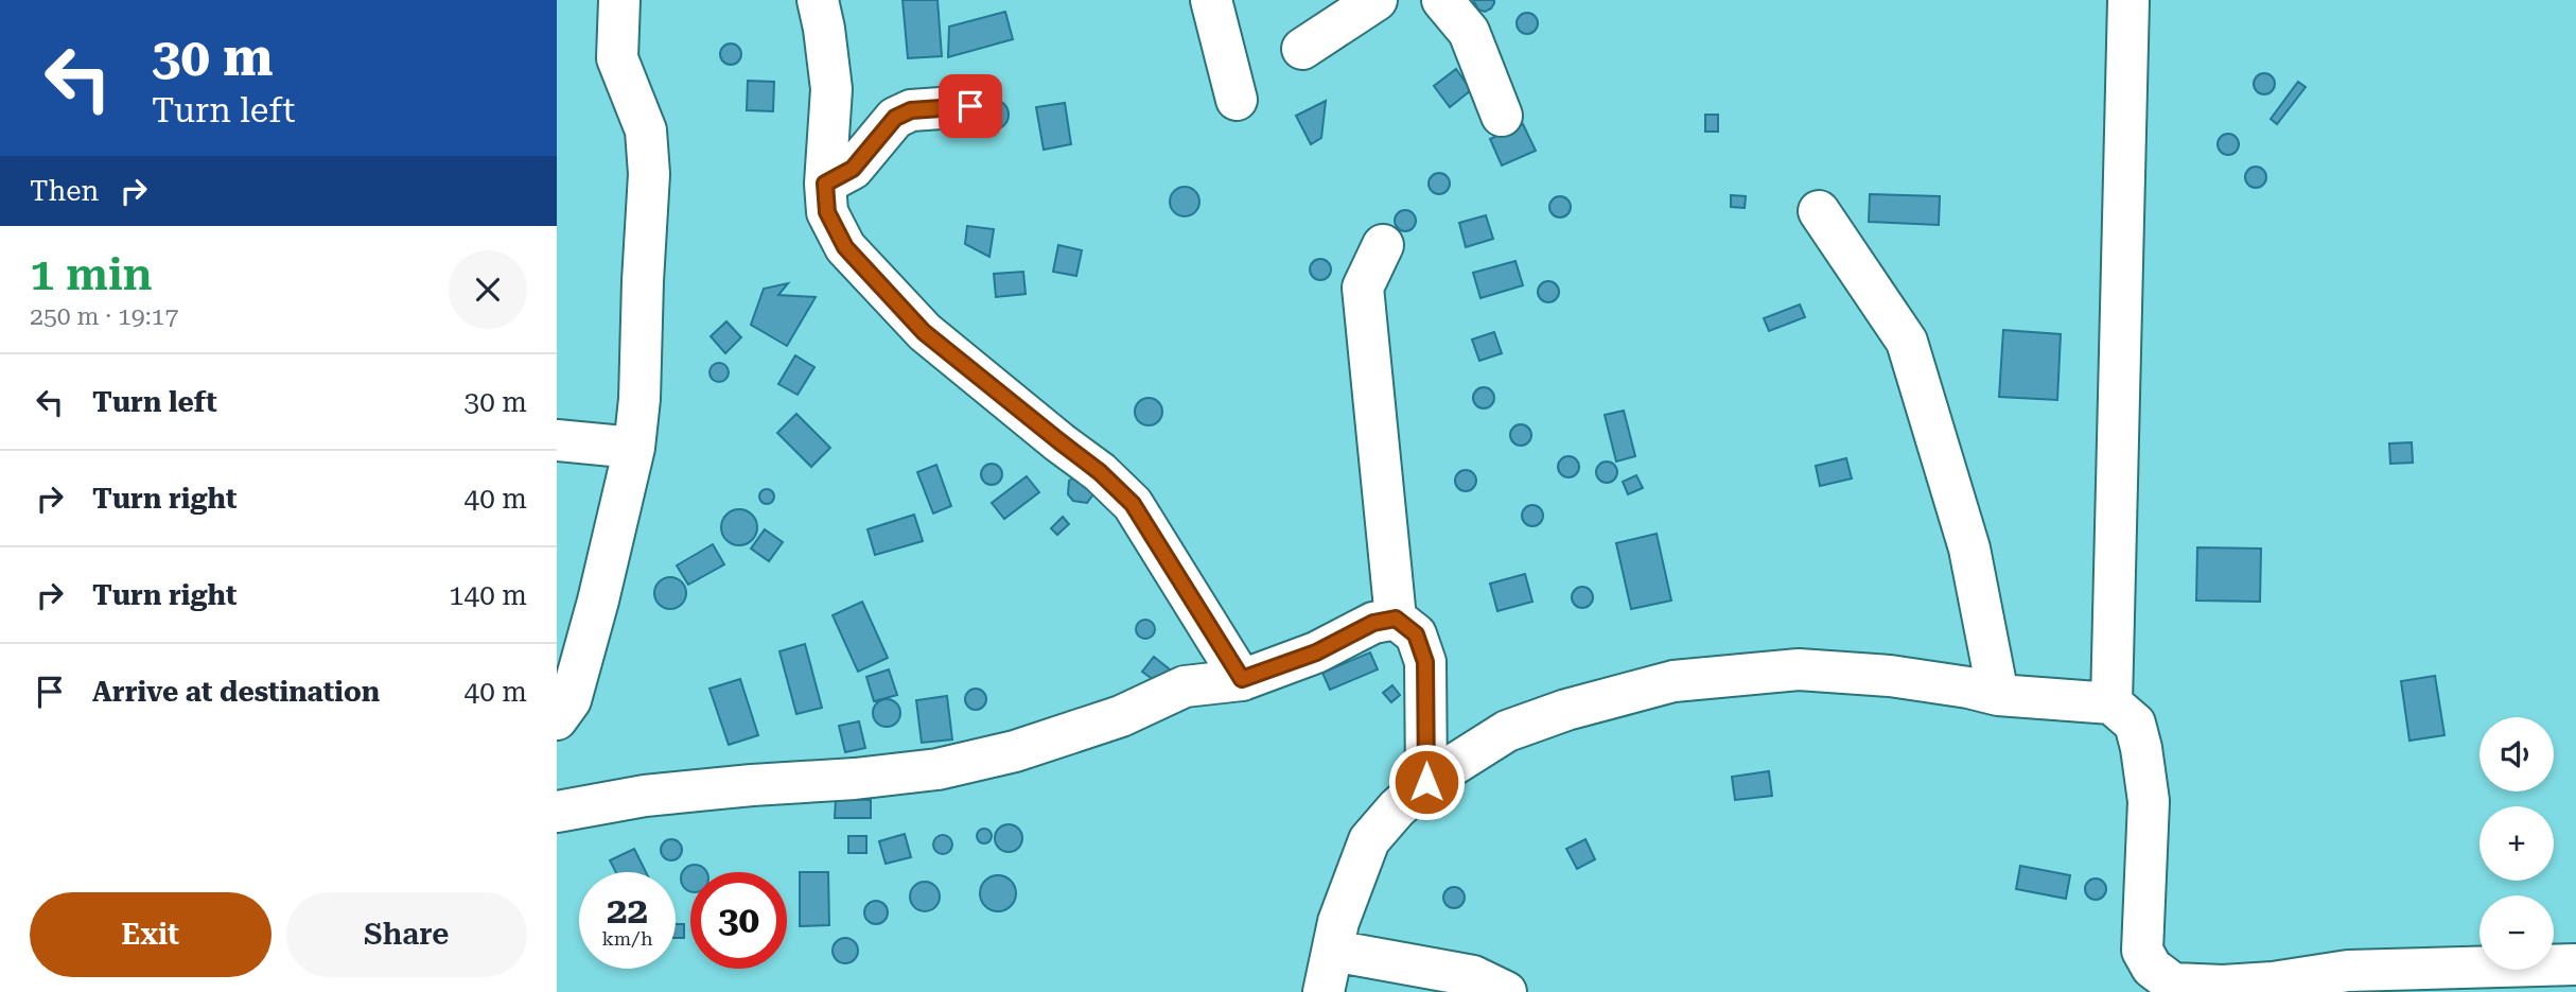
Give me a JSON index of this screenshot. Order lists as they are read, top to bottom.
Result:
{
  "page": {
    "turn": ["30 m", "Turn left"],
    "then": "Then",
    "heading": ["1 min", "250 m · 19:17"],
    "list": [
      {
        "name": "Turn left",
        "value": "30 m"
      },
      {
        "name": "Turn right",
        "value": "40 m"
      },
      {
        "name": "Turn right",
        "value": "140 m"
      },
      {
        "name": "Arrive at destination",
        "value": "40 m"
      }
    ],
    "map_buttons": ["+", "−"],
    "speed": "22 km/h",
    "limit": "30",
    "buttons": ["Exit", "Share"]
  }
}
